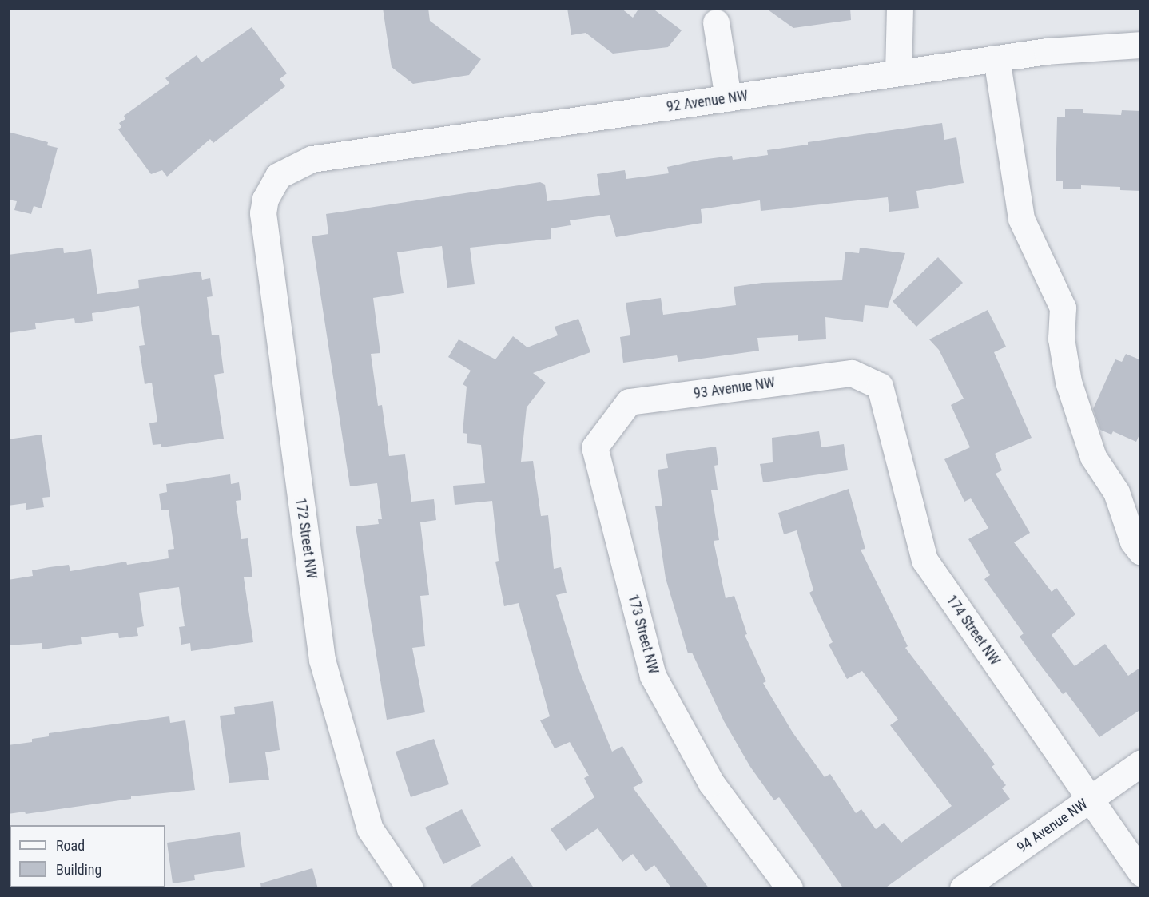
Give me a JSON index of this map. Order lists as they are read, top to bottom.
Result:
{
  "streets": {
    "street": [
      "92 Avenue NW",
      "93 Avenue NW",
      "172 Street NW",
      "174 Street NW",
      "173 Street NW",
      "94 Avenue NW"
    ]
  },
  "crossings": [
    ["92 Avenue NW", "172 Street NW"],
    ["93 Avenue NW", "174 Street NW"],
    ["93 Avenue NW", "173 Street NW"],
    ["174 Street NW", "94 Avenue NW"]
  ],
  "legend": ["Road", "Building"]
}
